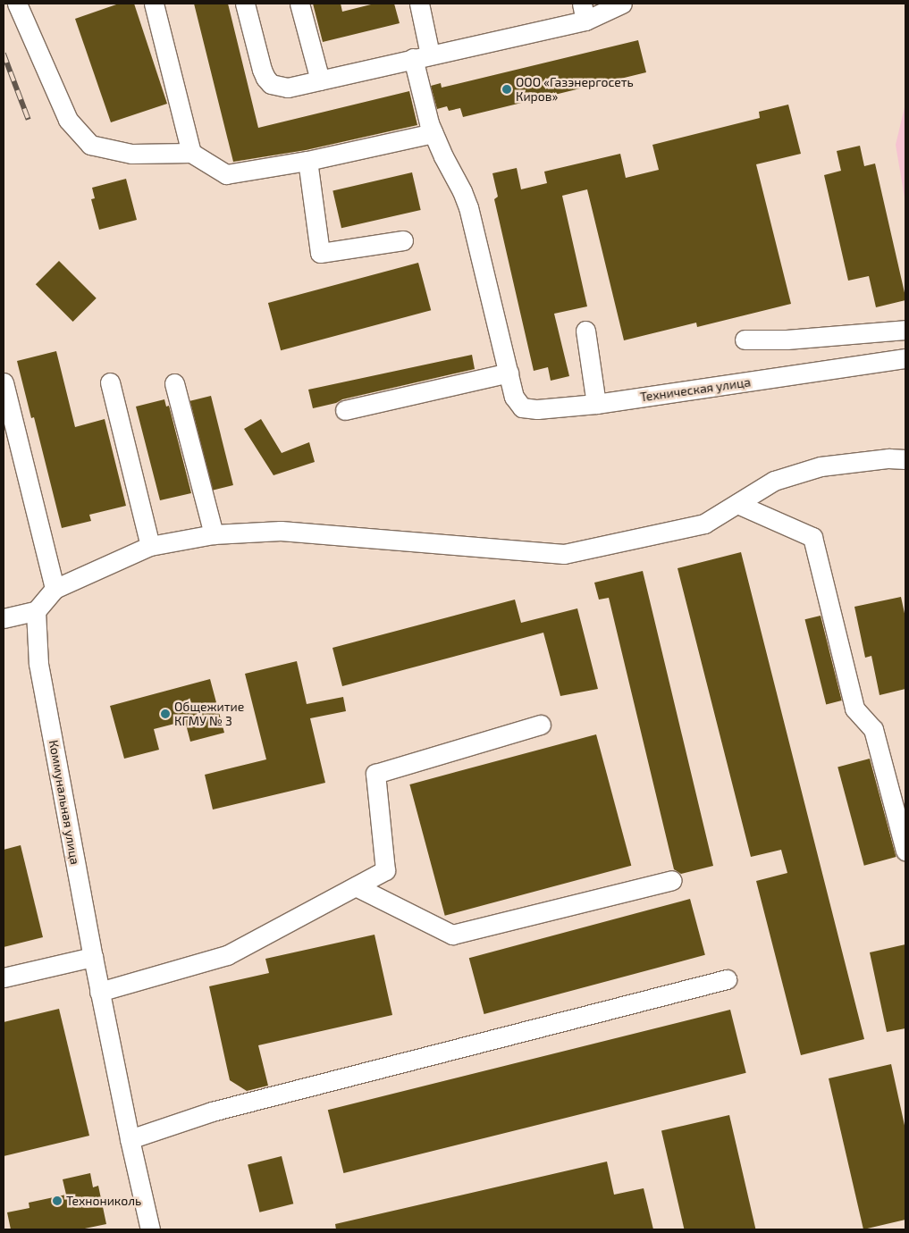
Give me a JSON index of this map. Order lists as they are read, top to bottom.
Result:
{
  "streets": {
    "street": ["Техническая улица", "Коммунальная улица"]
  },
  "places": ["ООО «Газэнергосеть Киров»", "Общежитие КГМУ № 3", "Технониколь"]
}
